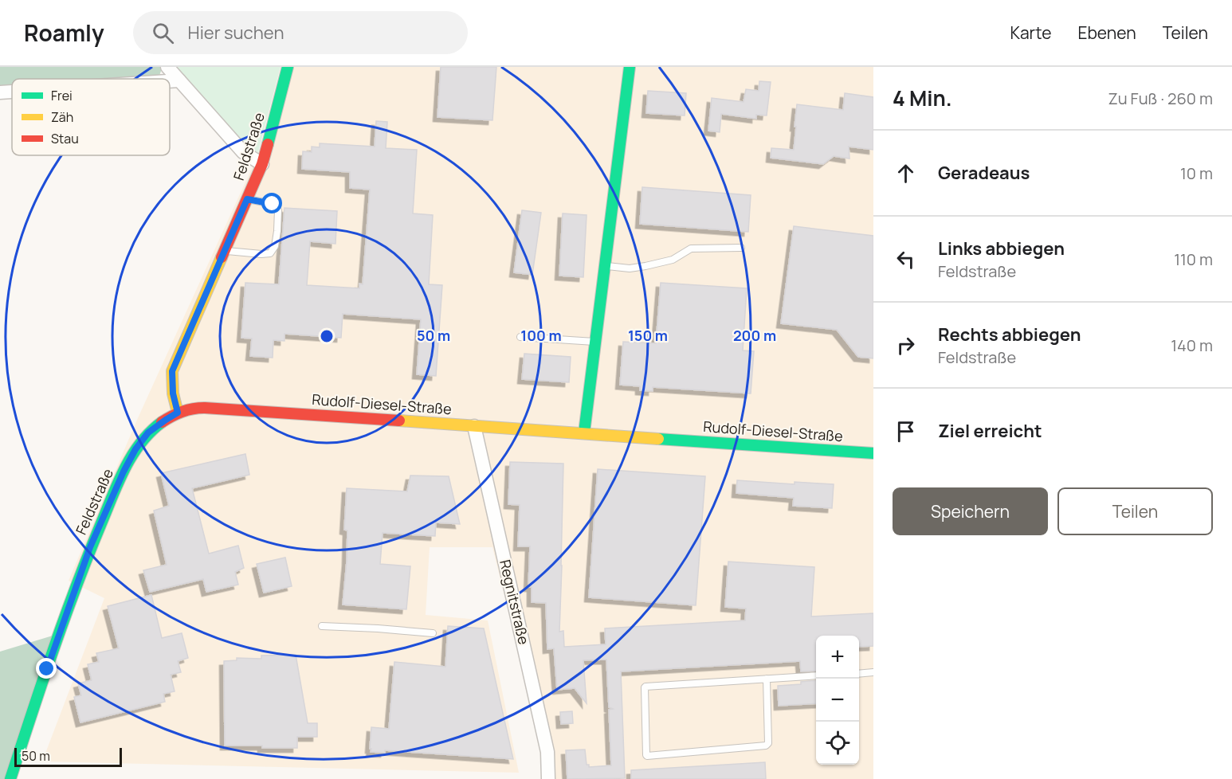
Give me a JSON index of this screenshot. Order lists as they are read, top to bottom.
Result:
{
  "streets": {
    "street": ["Feldstraße", "Rudolf-Diesel-Straße", "Regnitstraße"]
  },
  "crossings": [
    ["Feldstraße", "Rudolf-Diesel-Straße"],
    ["Rudolf-Diesel-Straße", "Regnitstraße"]
  ],
  "legend": ["Frei", "Zäh", "Stau"],
  "scale_bar": "50 m",
  "page": {
    "header": "Roamly",
    "search": "Hier suchen",
    "nav": ["Karte", "Ebenen", "Teilen"],
    "heading": ["4 Min.", "Zu Fuß · 260 m"],
    "list": [
      ["Geradeaus", "10 m"],
      ["Links abbiegen", "Feldstraße", "110 m"],
      ["Rechts abbiegen", "Feldstraße", "140 m"],
      "Ziel erreicht"
    ],
    "buttons": ["Speichern", "Teilen"],
    "map_buttons": ["+", "−"],
    "scale": "50 m"
  },
  "rings": [
    "50 m",
    "100 m",
    "150 m",
    "200 m"
  ]
}
